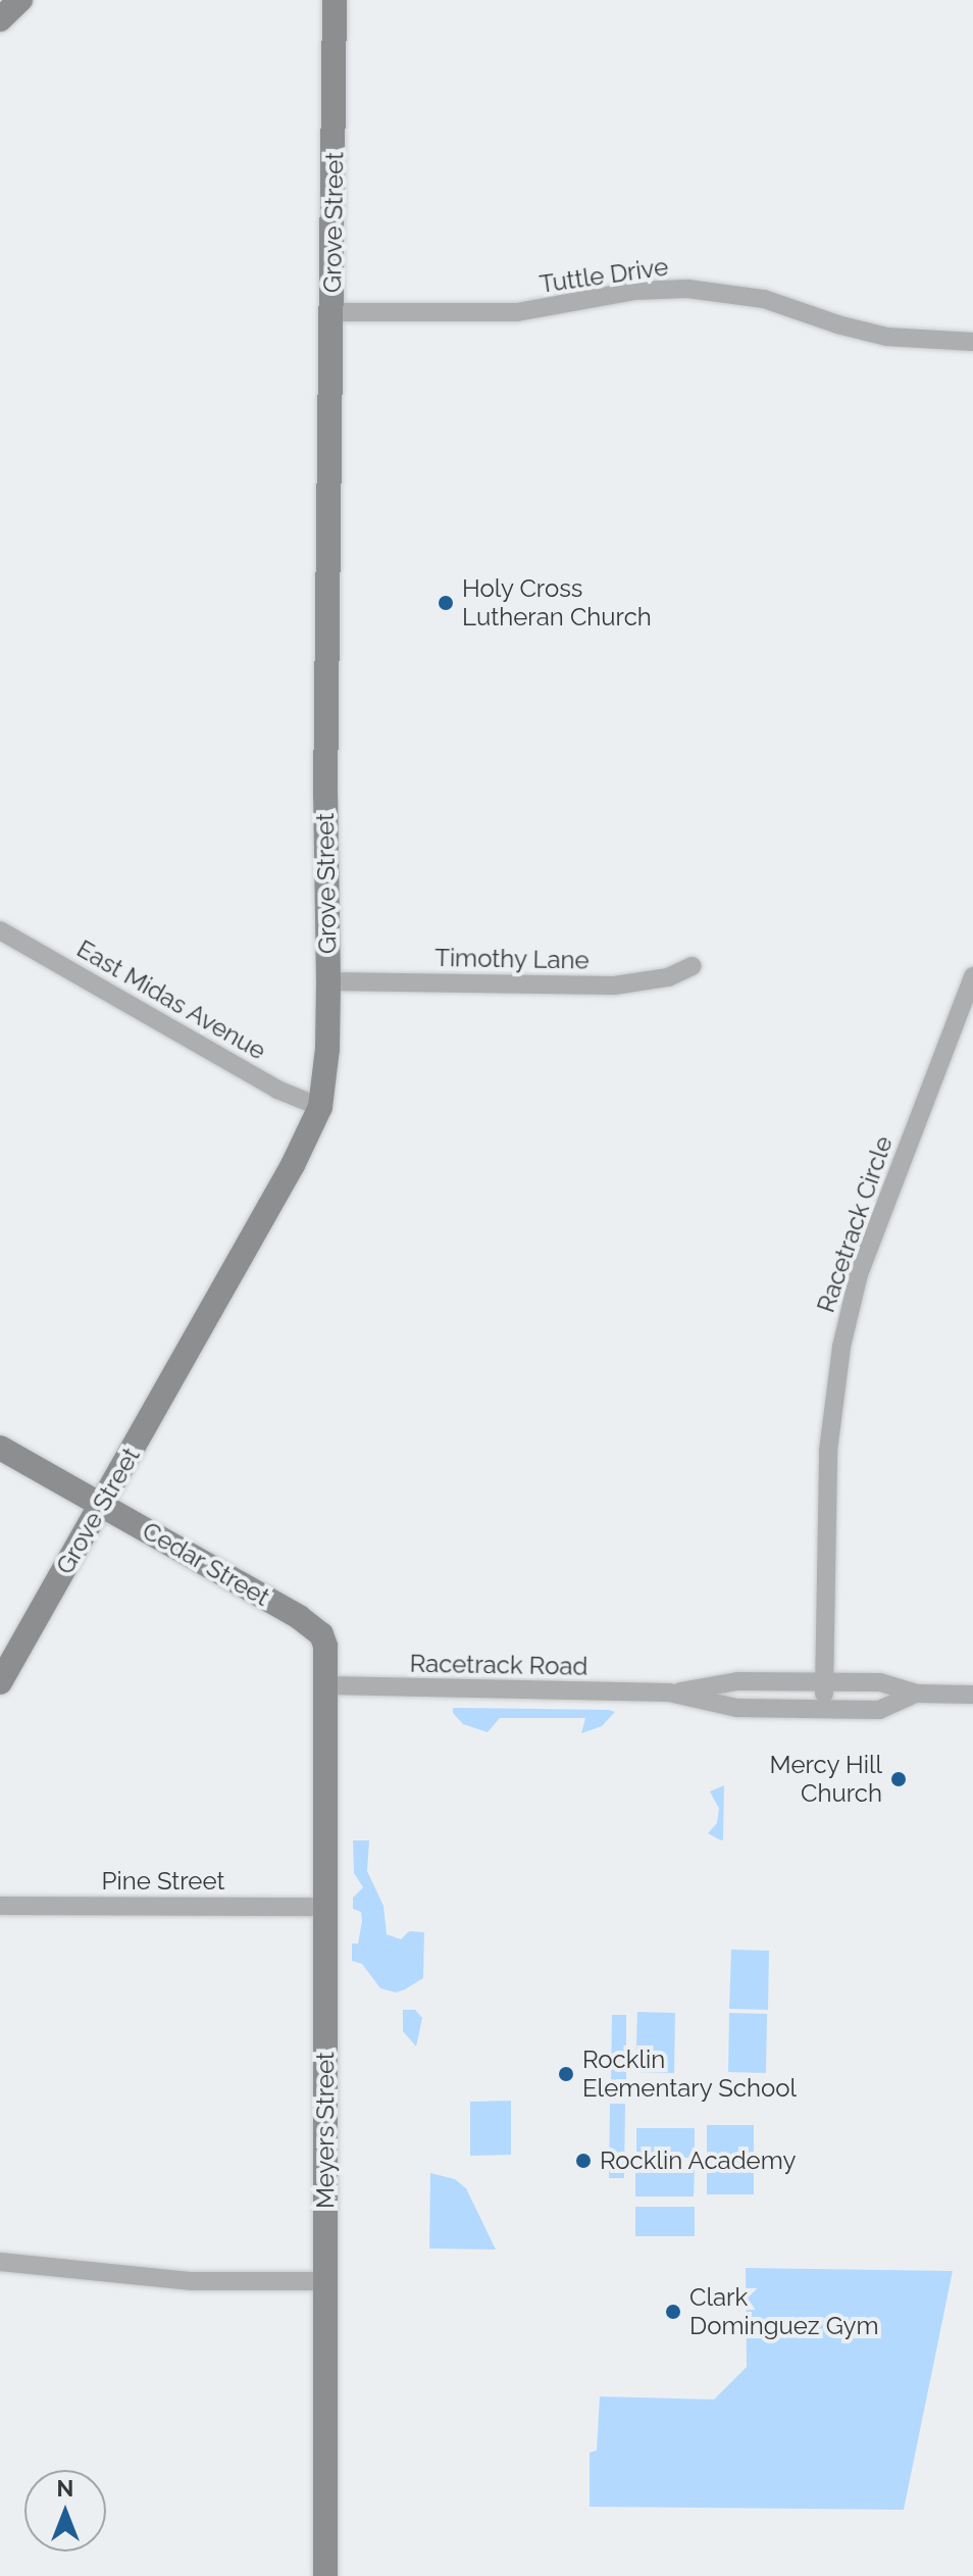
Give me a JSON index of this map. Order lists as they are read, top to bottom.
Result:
{
  "streets": {
    "street": [
      "Grove Street",
      "Tuttle Drive",
      "Timothy Lane",
      "East Midas Avenue",
      "Racetrack Circle",
      "Cedar Street",
      "Racetrack Road",
      "Pine Street",
      "Meyers Street"
    ]
  },
  "crossings": [
    ["Grove Street", "Tuttle Drive"],
    ["Grove Street", "Timothy Lane"],
    ["Grove Street", "East Midas Avenue"],
    ["Grove Street", "Cedar Street"],
    ["Racetrack Circle", "Racetrack Road"],
    ["Cedar Street", "Racetrack Road"],
    ["Cedar Street", "Meyers Street"],
    ["Racetrack Road", "Meyers Street"],
    ["Pine Street", "Meyers Street"]
  ],
  "places": [
    "Holy Cross Lutheran Church",
    "Mercy Hill Church",
    "Rocklin Elementary School",
    "Rocklin Academy",
    "Clark Dominguez Gym"
  ],
  "north": "top"
}
